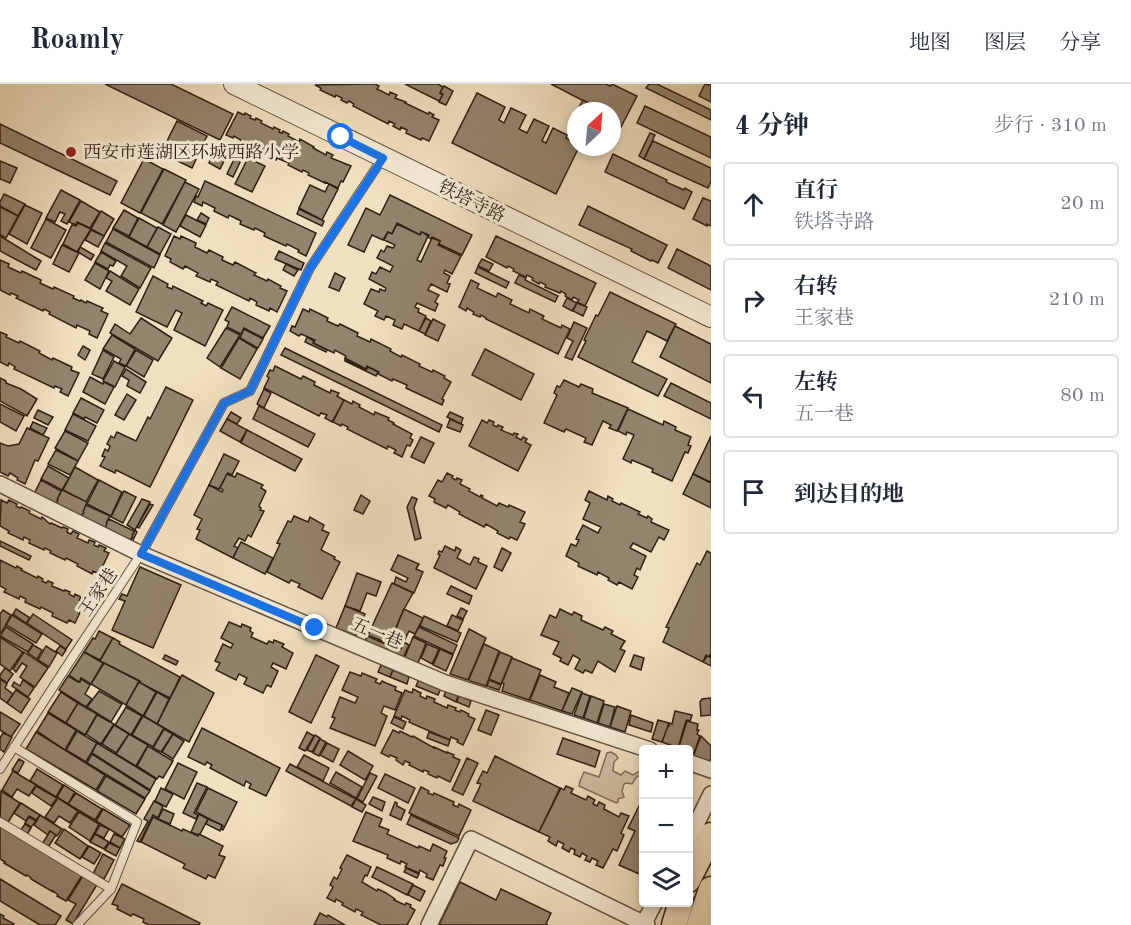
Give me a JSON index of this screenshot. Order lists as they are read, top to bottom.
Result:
{
  "streets": {
    "street": ["铁塔寺路", "五一巷"],
    "lane": ["王家巷"]
  },
  "crossings": [
    ["铁塔寺路", "王家巷"],
    ["王家巷", "五一巷"]
  ],
  "places": ["西安市莲湖区环城西路小学"],
  "north": "top right",
  "page": {
    "header": "Roamly",
    "nav": ["地图", "图层", "分享"],
    "heading": ["4 分钟", "步行 · 310 m"],
    "list": [
      ["直行", "铁塔寺路", "20 m"],
      ["右转", "王家巷", "210 m"],
      ["左转", "五一巷", "80 m"],
      "到达目的地"
    ],
    "map_buttons": ["+", "−"]
  }
}
